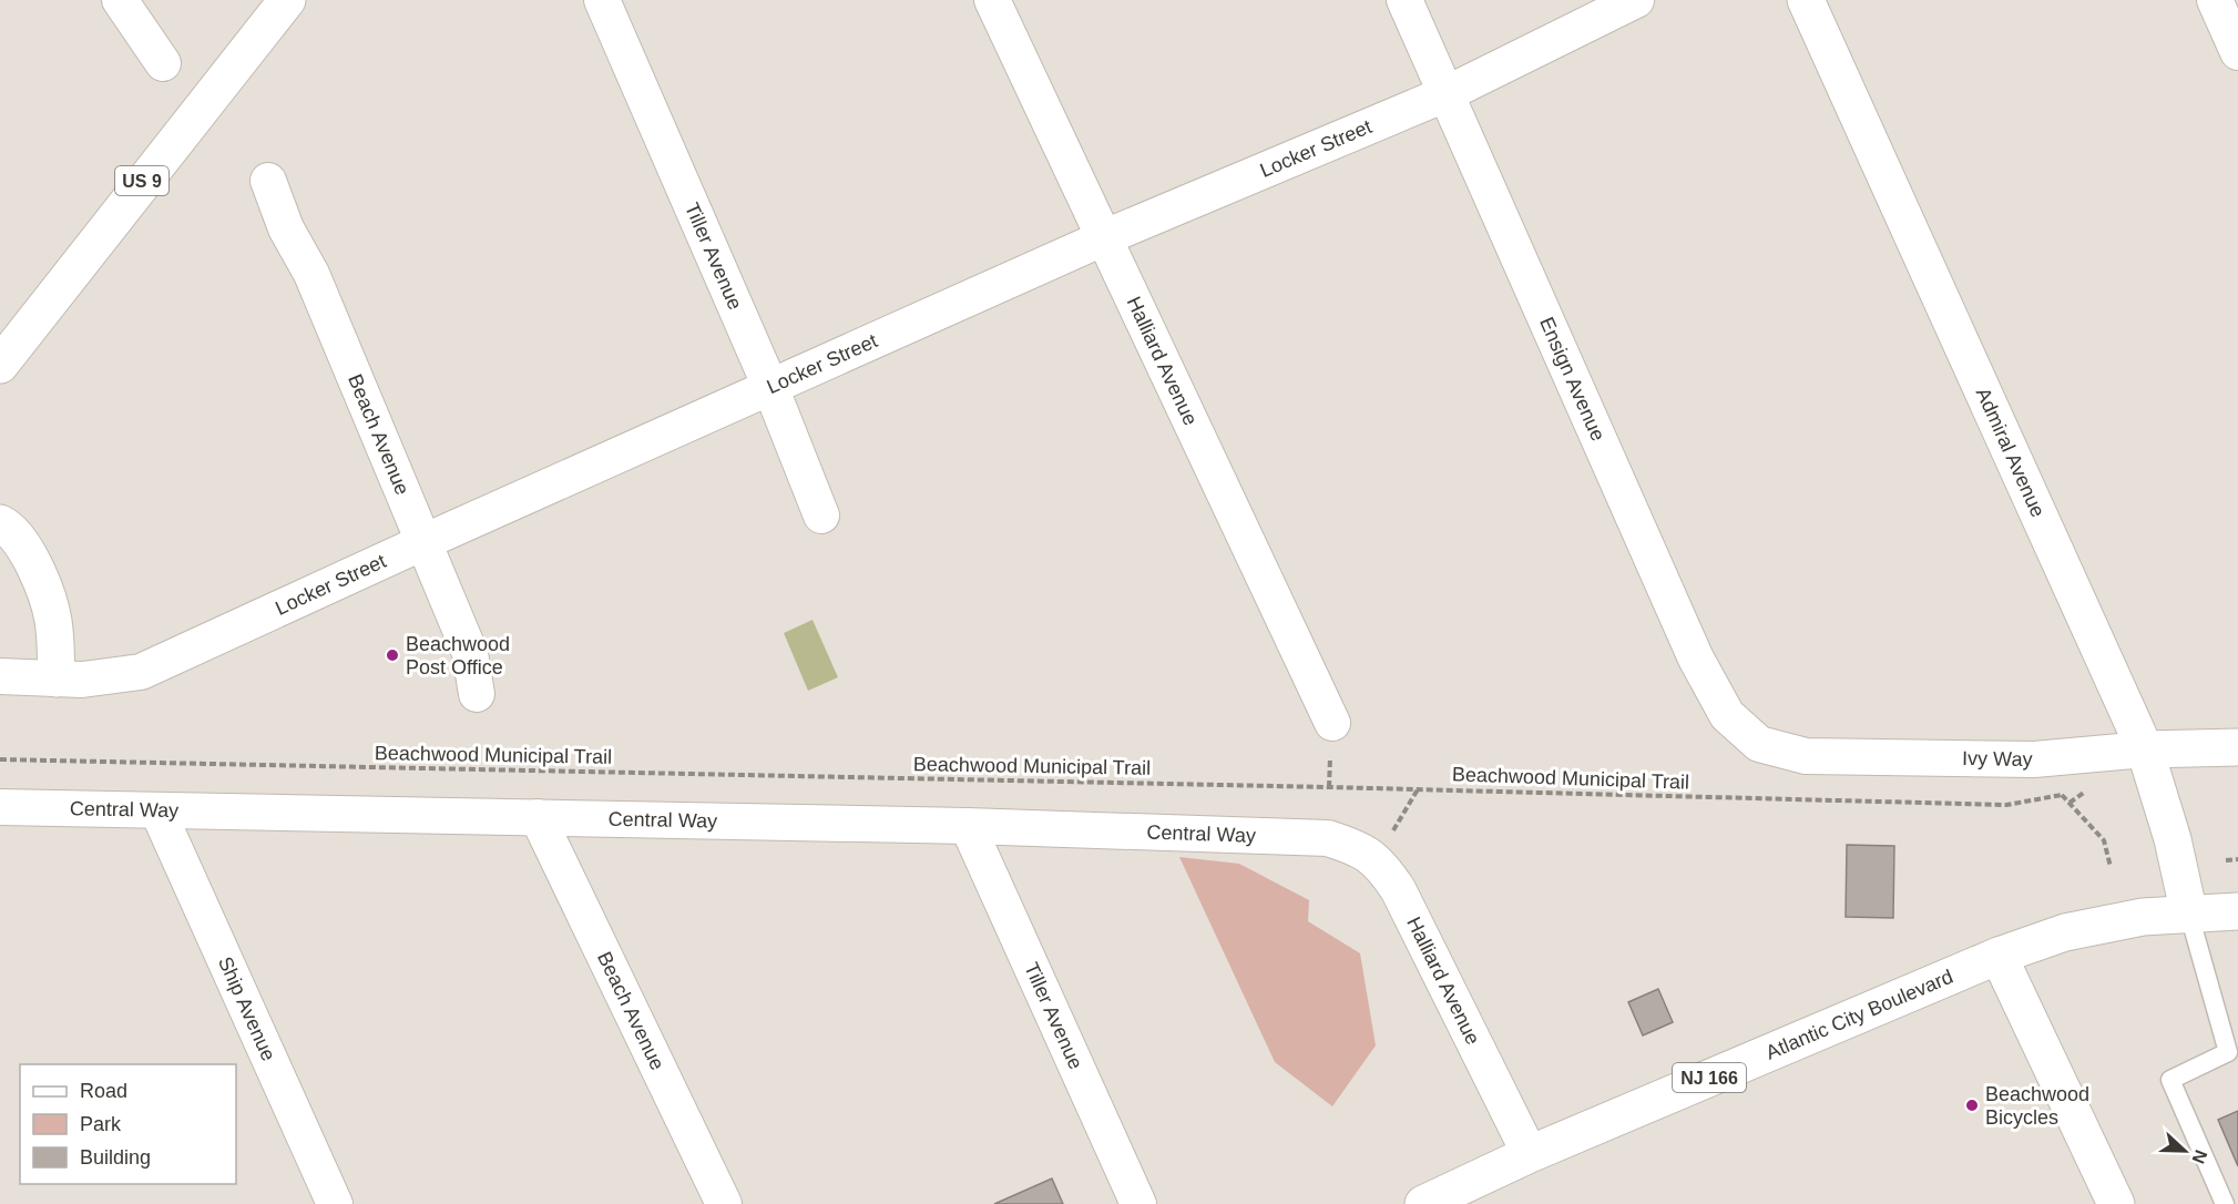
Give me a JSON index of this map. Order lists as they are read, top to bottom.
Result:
{
  "streets": {
    "main road": [
      "US 9",
      "Admiral Avenue",
      "Ivy Way",
      "Atlantic City Boulevard",
      "NJ 166"
    ],
    "street": [
      "Locker Street",
      "Tiller Avenue",
      "Halliard Avenue",
      "Ensign Avenue",
      "Beach Avenue",
      "Central Way",
      "Ship Avenue"
    ],
    "path": ["Beachwood Municipal Trail"]
  },
  "crossings": [
    ["Locker Street", "Tiller Avenue"],
    ["Locker Street", "Halliard Avenue"],
    ["Locker Street", "Ensign Avenue"],
    ["Locker Street", "Beach Avenue"],
    ["Tiller Avenue", "Central Way"],
    ["Halliard Avenue", "Central Way"],
    ["Halliard Avenue", "Atlantic City Boulevard"],
    ["Ensign Avenue", "Ivy Way"],
    ["Beach Avenue", "Central Way"],
    ["Admiral Avenue", "Ivy Way"],
    ["Admiral Avenue", "Atlantic City Boulevard"],
    ["Central Way", "Ship Avenue"]
  ],
  "places": ["Beachwood Post Office", "Beachwood Bicycles"],
  "legend": ["Road", "Park", "Building"],
  "north": "right"
}
